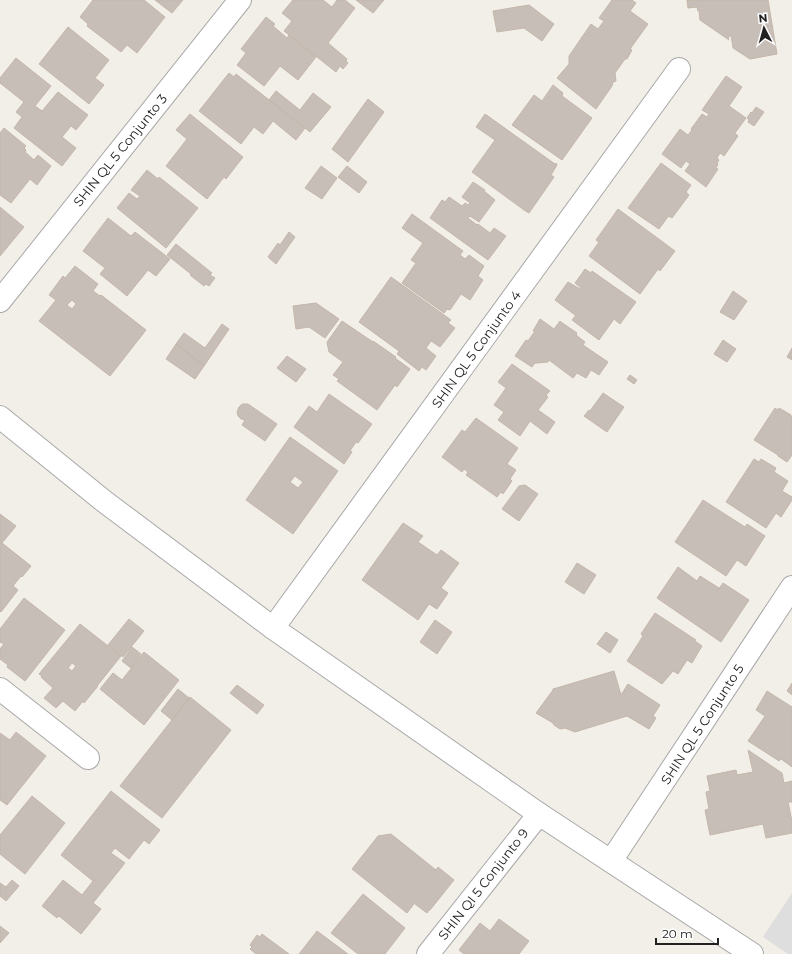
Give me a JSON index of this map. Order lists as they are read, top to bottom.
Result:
{
  "streets": {
    "street": [
      "SHIN QL 5 Conjunto 3",
      "SHIN QL 5 Conjunto 4",
      "SHIN QL 5 Conjunto 5",
      "SHIN QI 5 Conjunto 9"
    ]
  },
  "scale_bar": "20 m",
  "north": "top"
}
